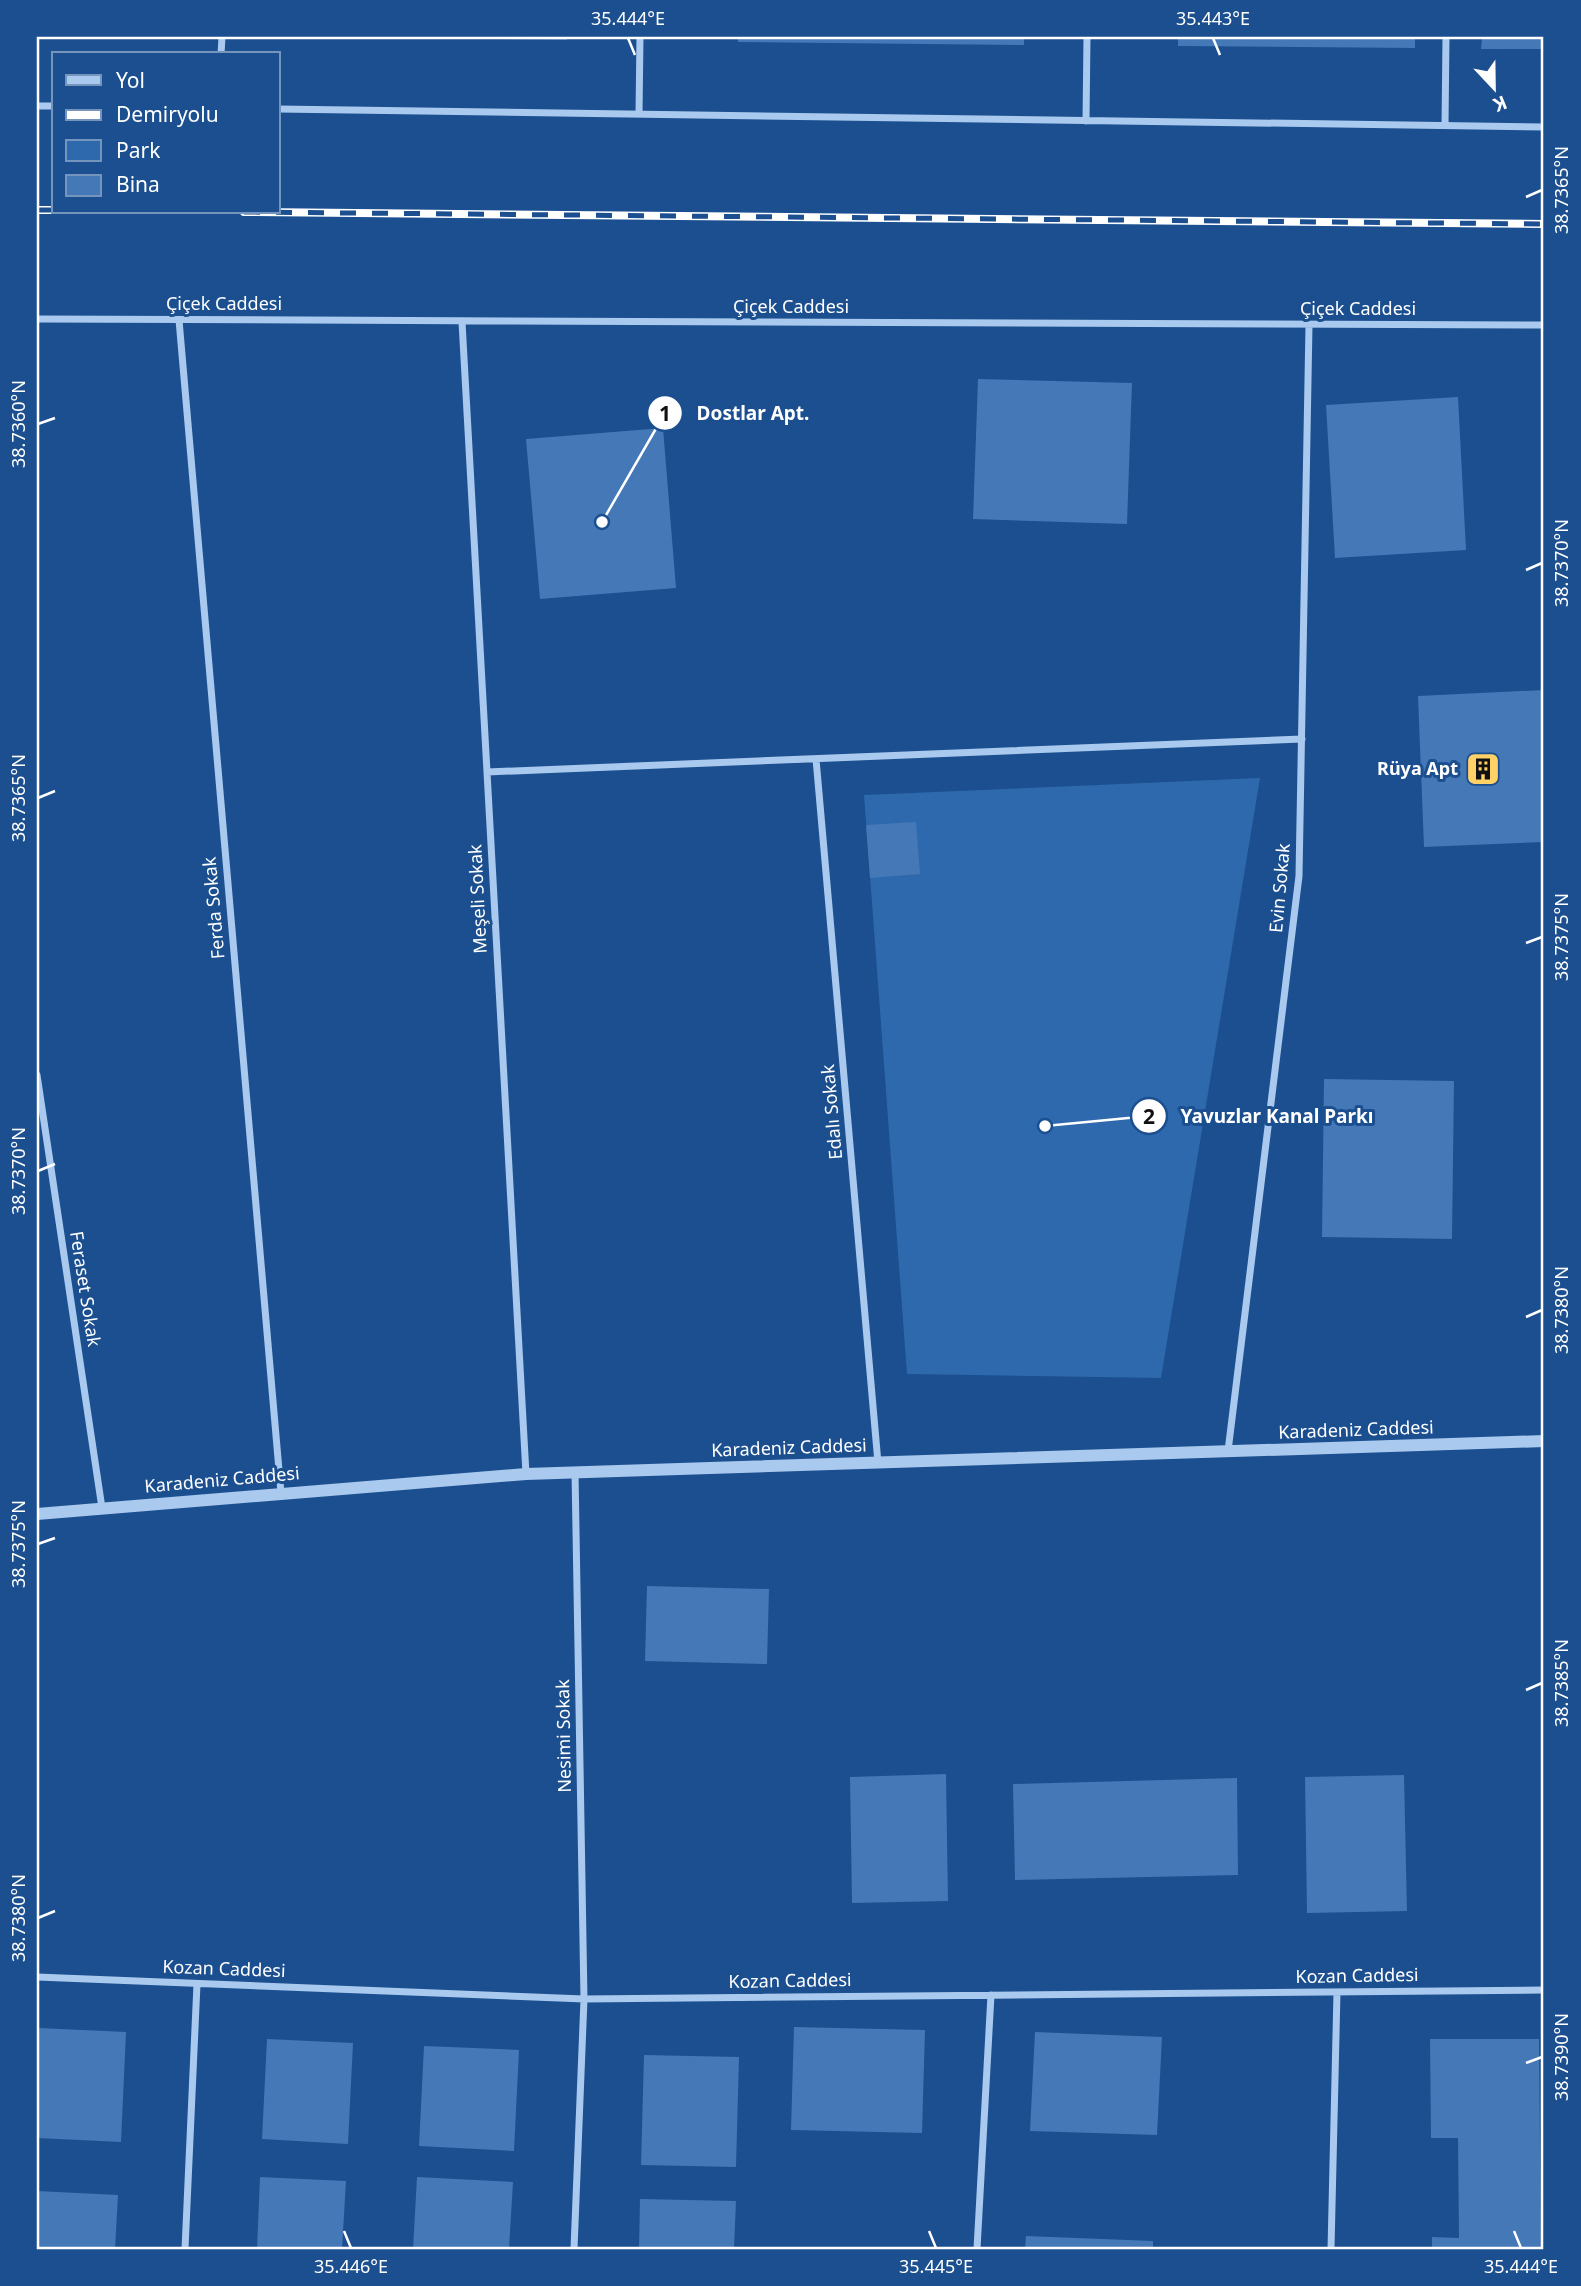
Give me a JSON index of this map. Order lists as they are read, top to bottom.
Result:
{
  "streets": {
    "street": [
      "Çiçek Caddesi",
      "Evin Sokak",
      "Meşeli Sokak",
      "Ferda Sokak",
      "Edalı Sokak",
      "Feraset Sokak",
      "Karadeniz Caddesi",
      "Nesimi Sokak",
      "Kozan Caddesi"
    ]
  },
  "crossings": [
    ["Çiçek Caddesi", "Evin Sokak"],
    ["Çiçek Caddesi", "Meşeli Sokak"],
    ["Çiçek Caddesi", "Ferda Sokak"],
    ["Evin Sokak", "Karadeniz Caddesi"],
    ["Meşeli Sokak", "Karadeniz Caddesi"],
    ["Ferda Sokak", "Karadeniz Caddesi"],
    ["Edalı Sokak", "Karadeniz Caddesi"],
    ["Feraset Sokak", "Karadeniz Caddesi"],
    ["Karadeniz Caddesi", "Nesimi Sokak"],
    ["Nesimi Sokak", "Kozan Caddesi"]
  ],
  "places": {
    "other": ["Dostlar Apt.", "Yavuzlar Kanal Parkı"],
    "building": ["Rüya Apt"]
  },
  "legend": [
    "Yol",
    "Demiryolu",
    "Park",
    "Bina"
  ],
  "north": "bottom",
  "coordinates": [
    "35.444°E",
    "35.443°E",
    "38.7365°N",
    "38.7360°N",
    "38.7370°N",
    "38.7375°N",
    "38.7380°N",
    "38.7385°N",
    "38.7390°N",
    "35.446°E",
    "35.445°E"
  ]
}
